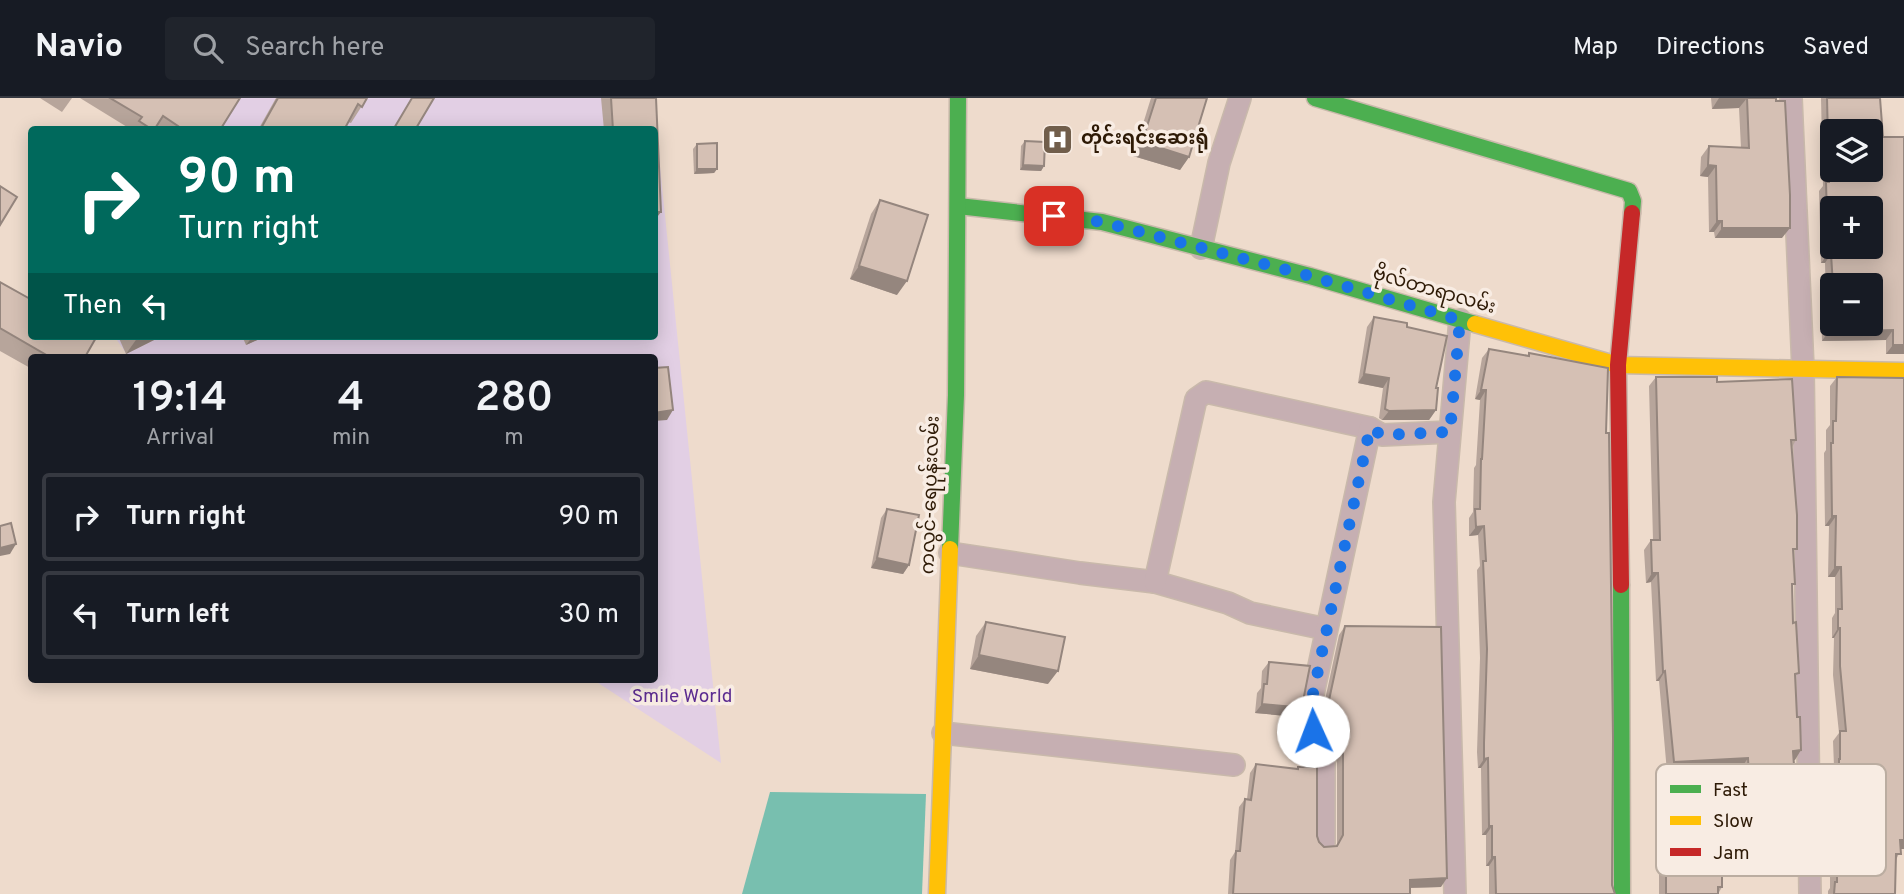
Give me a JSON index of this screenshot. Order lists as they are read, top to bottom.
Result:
{
  "streets": {
    "street": ["ဗိုလ်တာရာလမ်း", "ကလွင်-ရေပုန်းလမ်း"]
  },
  "crossings": [
    ["ဗိုလ်တာရာလမ်း", "ကလွင်-ရေပုန်းလမ်း"]
  ],
  "parks": ["Smile World"],
  "places": {
    "hospital": ["တိုင်းရင်းဆေးရုံ"]
  },
  "legend": ["Fast", "Slow", "Jam"],
  "page": {
    "header": "Navio",
    "search": "Search here",
    "nav": ["Map", "Directions", "Saved"],
    "map_buttons": ["+", "−"],
    "turn": ["90 m", "Turn right"],
    "then": "Then",
    "eta": [
      "19:14",
      "Arrival",
      "4",
      "min",
      "280",
      "m"
    ],
    "list": [
      {
        "name": "Turn right",
        "value": "90 m"
      },
      {
        "name": "Turn left",
        "value": "30 m"
      }
    ]
  }
}
